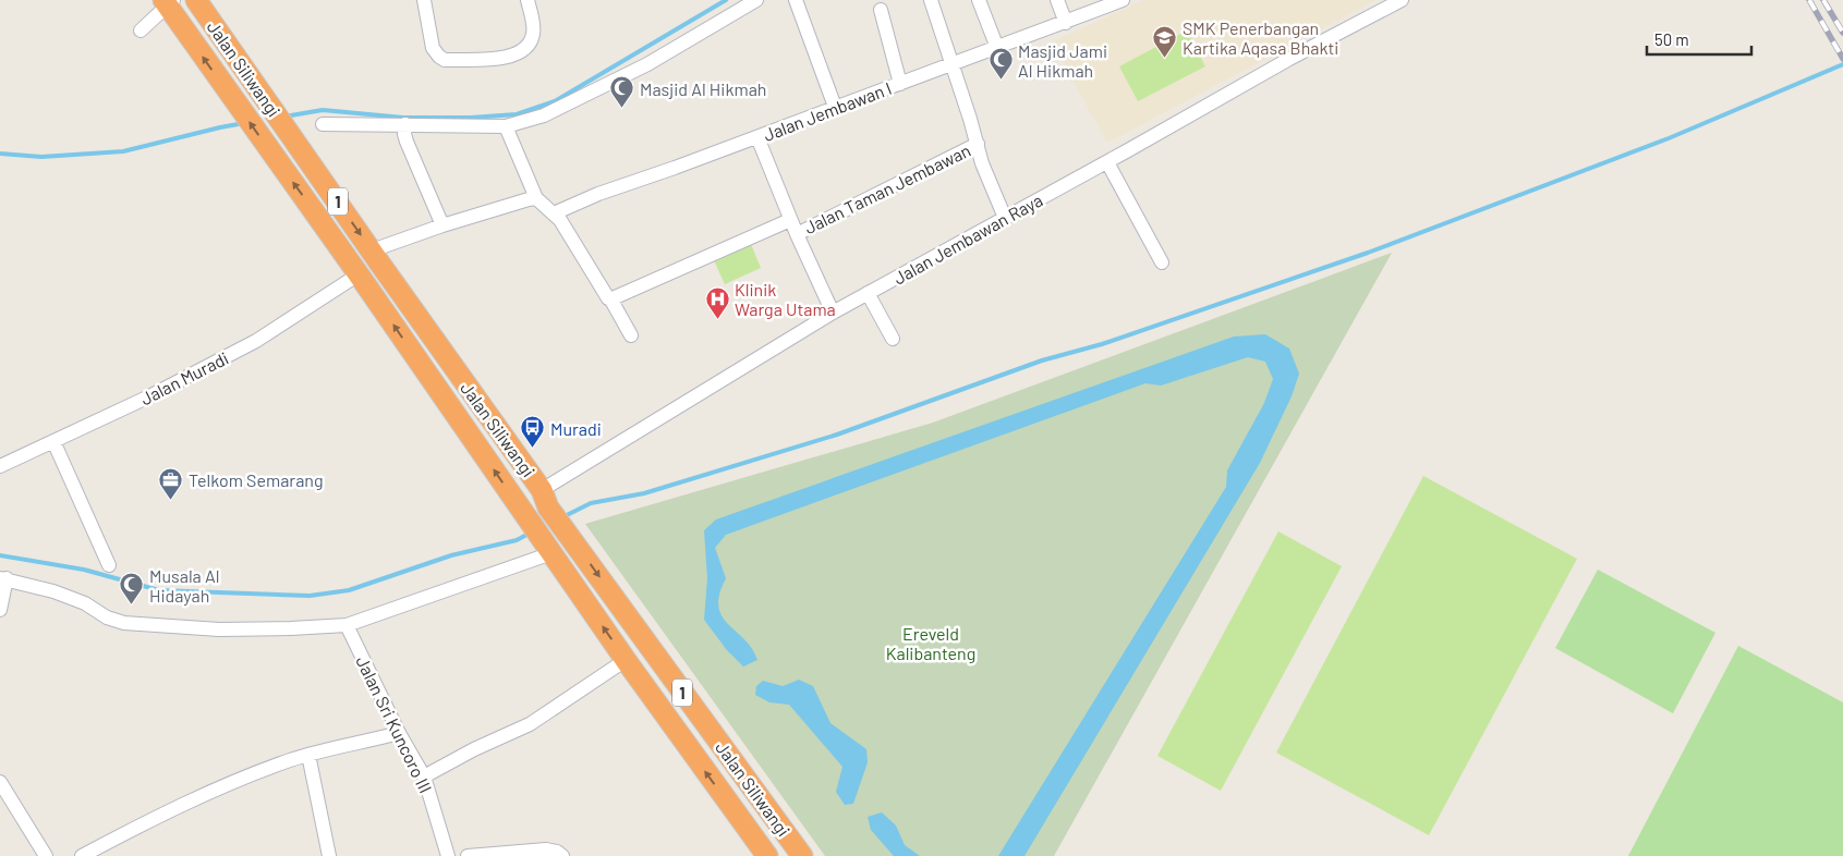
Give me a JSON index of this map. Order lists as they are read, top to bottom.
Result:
{
  "streets": {
    "highway": ["Jalan Siliwangi", "1"],
    "street": [
      "Jalan Jembawan I",
      "Jalan Taman Jembawan",
      "Jalan Jembawan Raya",
      "Jalan Muradi",
      "Jalan Sri Kuncoro III"
    ]
  },
  "crossings": [
    ["Jalan Siliwangi", "Jalan Jembawan Raya"],
    ["Jalan Siliwangi", "Jalan Muradi"]
  ],
  "parks": ["Ereveld Kalibanteng"],
  "places": {
    "school or university": ["SMK Penerbangan Kartika Aqasa Bhakti"],
    "mosque": ["Masjid Jami Al Hikmah", "Masjid Al Hikmah", "Musala Al Hidayah"],
    "hospital": ["Klinik Warga Utama"],
    "bus stop": ["Muradi"],
    "office": ["Telkom Semarang"]
  },
  "scale_bar": "50 m"
}
